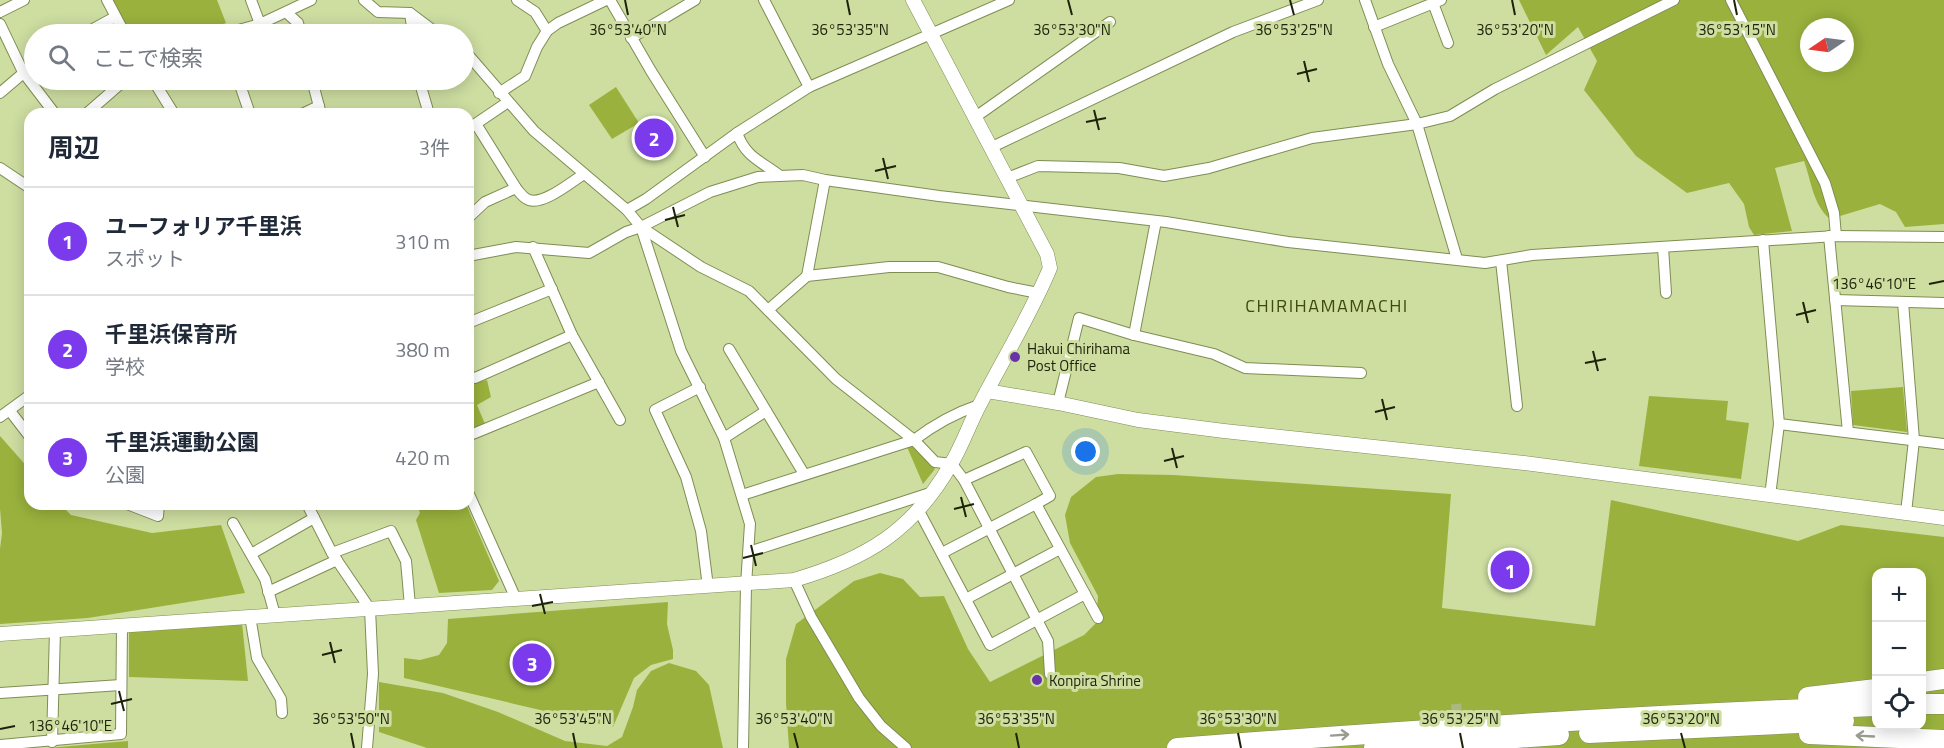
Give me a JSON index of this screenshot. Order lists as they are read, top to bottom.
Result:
{
  "districts": ["CHIRIHAMAMACHI"],
  "places": ["Hakui Chirihama Post Office", "Konpira Shrine"],
  "north": "left",
  "page": {
    "search": "ここで検索",
    "heading": ["周辺", "3件"],
    "pins": ["2", "1", "3"],
    "list": [
      {
        "mark": "1",
        "name": "ユーフォリア千里浜",
        "note": "スポット",
        "value": "310 m"
      },
      {
        "mark": "2",
        "name": "千里浜保育所",
        "note": "学校",
        "value": "380 m"
      },
      {
        "mark": "3",
        "name": "千里浜運動公園",
        "note": "公園",
        "value": "420 m"
      }
    ],
    "map_buttons": ["+", "−"]
  },
  "coordinates": [
    "36°53'40\"N",
    "36°53'35\"N",
    "36°53'30\"N",
    "36°53'25\"N",
    "36°53'20\"N",
    "36°53'15\"N",
    "136°46'10\"E",
    "36°53'50\"N",
    "36°53'45\"N"
  ]
}
